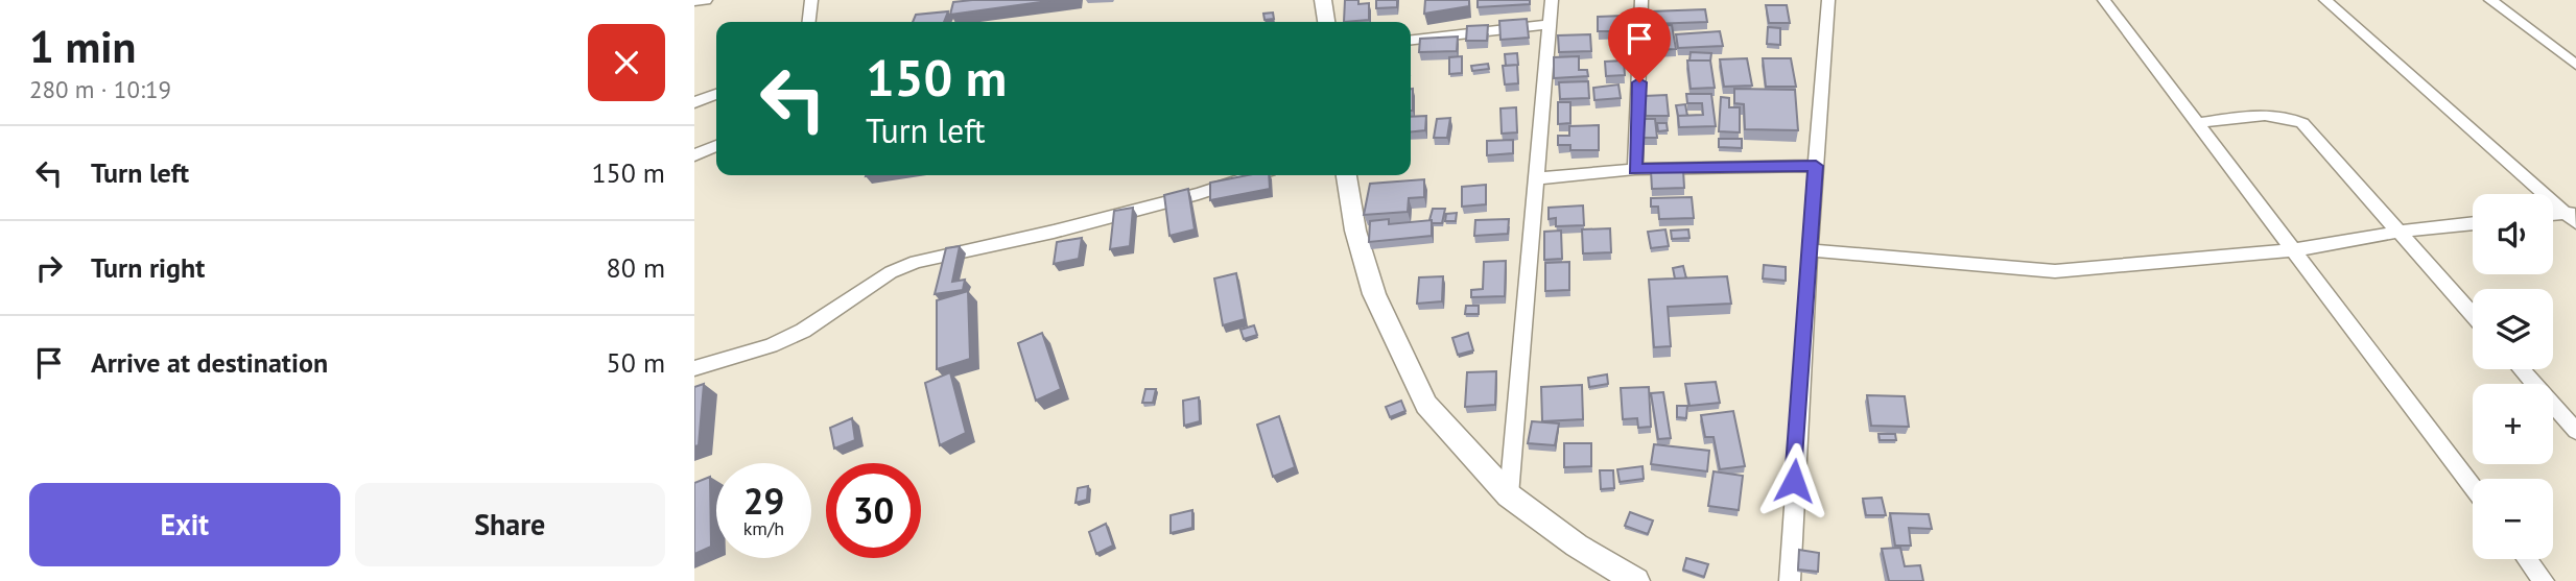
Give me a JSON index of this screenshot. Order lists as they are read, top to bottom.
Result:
{
  "page": {
    "heading": ["1 min", "280 m · 10:19"],
    "turn": ["150 m", "Turn left"],
    "list": [
      {
        "name": "Turn left",
        "value": "150 m"
      },
      {
        "name": "Turn right",
        "value": "80 m"
      },
      {
        "name": "Arrive at destination",
        "value": "50 m"
      }
    ],
    "map_buttons": ["+", "−"],
    "speed": "29 km/h",
    "limit": "30",
    "buttons": ["Exit", "Share"]
  }
}
